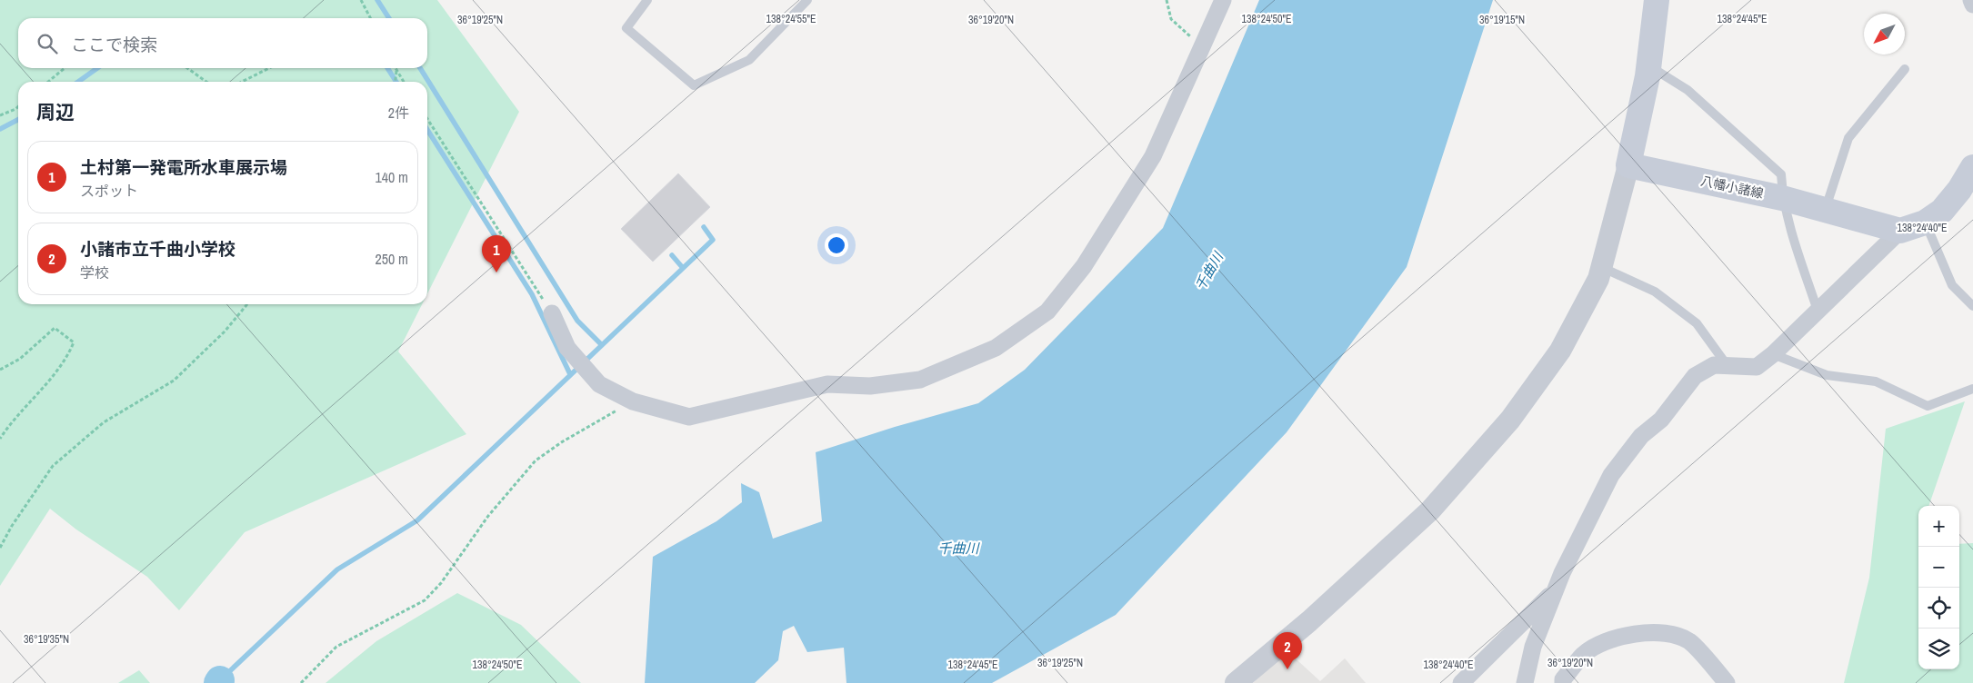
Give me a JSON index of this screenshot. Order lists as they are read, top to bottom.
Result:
{
  "streets": {
    "main road": ["八幡小諸線"]
  },
  "water": ["千曲川"],
  "north": "bottom left",
  "page": {
    "search": "ここで検索",
    "heading": ["周辺", "2件"],
    "list": [
      {
        "mark": "1",
        "name": "土村第一発電所水車展示場",
        "note": "スポット",
        "value": "140 m"
      },
      {
        "mark": "2",
        "name": "小諸市立千曲小学校",
        "note": "学校",
        "value": "250 m"
      }
    ],
    "pins": ["1", "2"],
    "map_buttons": ["+", "−"]
  },
  "coordinates": [
    "138°24'55\"E",
    "138°24'50\"E",
    "138°24'45\"E",
    "36°19'25\"N",
    "36°19'20\"N",
    "36°19'15\"N",
    "138°24'40\"E",
    "36°19'35\"N"
  ]
}
